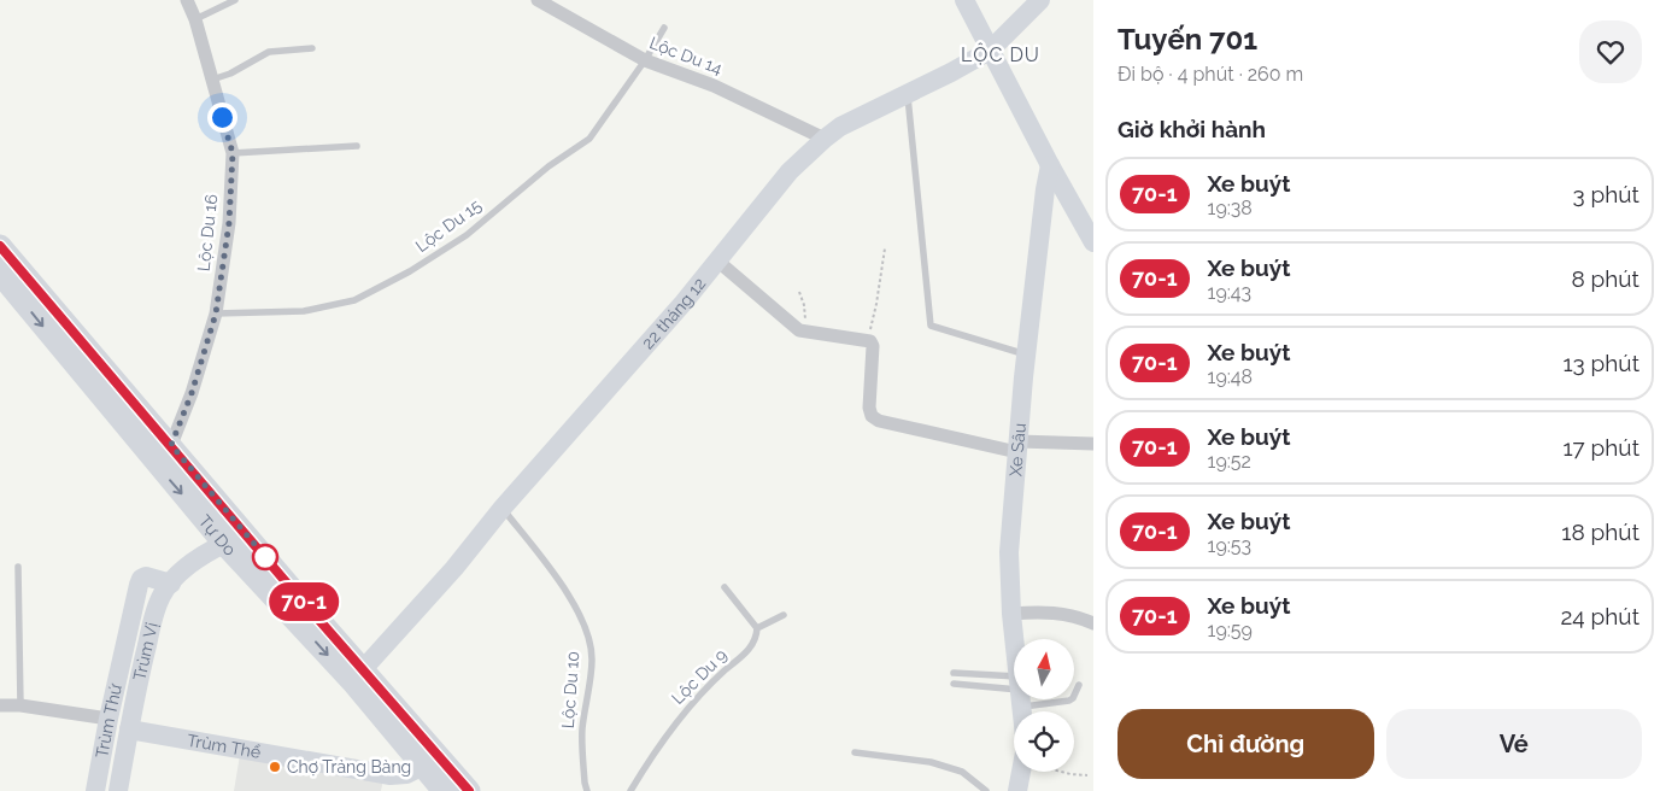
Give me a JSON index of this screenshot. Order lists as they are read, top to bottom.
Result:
{
  "streets": {
    "main road": ["Tự Do"],
    "street": [
      "Lộc Du 14",
      "Lộc Du 16",
      "22 tháng 12",
      "Xe Sâu",
      "Trùm Vị",
      "Trùm Thứ",
      "Trùm Thể"
    ],
    "lane": ["Lộc Du 15", "Lộc Du 9", "Lộc Du 10"]
  },
  "crossings": [
    ["Lộc Du 14", "Lộc Du 15"],
    ["Lộc Du 14", "22 tháng 12"],
    ["Lộc Du 15", "Lộc Du 16"],
    ["Lộc Du 16", "Tự Do"],
    ["22 tháng 12", "Tự Do"],
    ["22 tháng 12", "Lộc Du 10"],
    ["Tự Do", "Trùm Vị"],
    ["Tự Do", "Trùm Thể"],
    ["Trùm Vị", "Trùm Thứ"],
    ["Trùm Vị", "Trùm Thể"]
  ],
  "districts": ["LỘC DU"],
  "places": ["Chợ Trảng Bàng"],
  "lines": ["bus line 70-1"],
  "north": "top",
  "page": {
    "on_map": "70-1",
    "heading": [
      ["Tuyến 701", "Đi bộ · 4 phút · 260 m"],
      "Giờ khởi hành"
    ],
    "list": [
      {
        "mark": "70-1",
        "name": "Xe buýt",
        "note": "19:38",
        "value": "3 phút"
      },
      {
        "mark": "70-1",
        "name": "Xe buýt",
        "note": "19:43",
        "value": "8 phút"
      },
      {
        "mark": "70-1",
        "name": "Xe buýt",
        "note": "19:48",
        "value": "13 phút"
      },
      {
        "mark": "70-1",
        "name": "Xe buýt",
        "note": "19:52",
        "value": "17 phút"
      },
      {
        "mark": "70-1",
        "name": "Xe buýt",
        "note": "19:53",
        "value": "18 phút"
      },
      {
        "mark": "70-1",
        "name": "Xe buýt",
        "note": "19:59",
        "value": "24 phút"
      }
    ],
    "buttons": ["Chỉ đường", "Vé"]
  }
}
